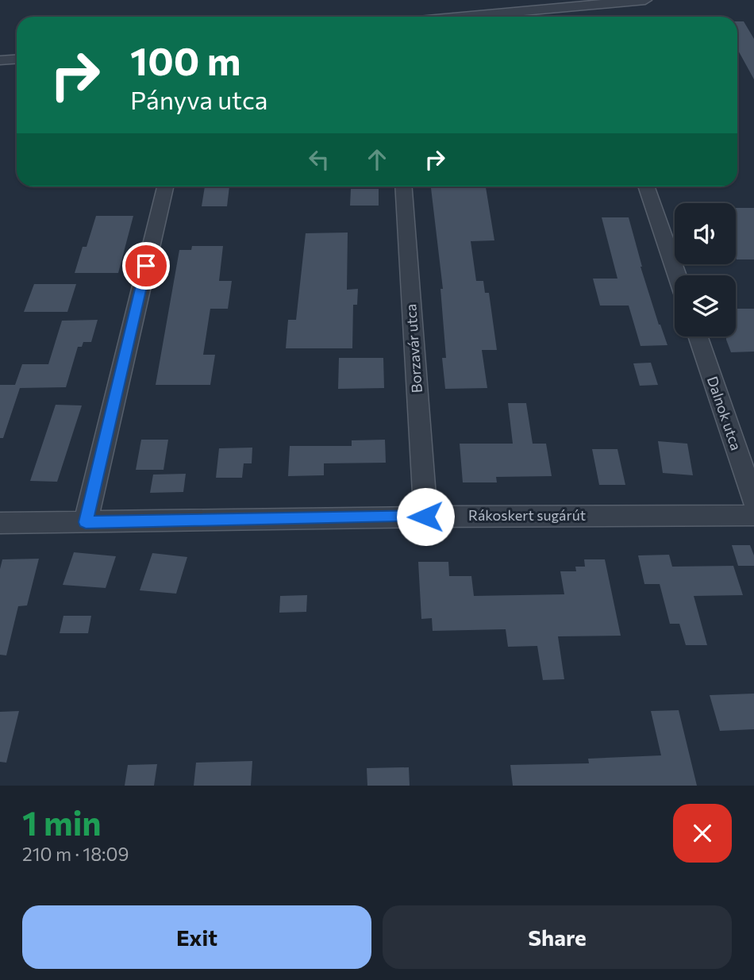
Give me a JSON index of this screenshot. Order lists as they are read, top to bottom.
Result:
{
  "streets": {
    "street": ["Borzavár utca", "Dalnok utca", "Rákoskert sugárút"]
  },
  "crossings": [
    ["Borzavár utca", "Rákoskert sugárút"]
  ],
  "page": {
    "turn": ["100 m", "Pányva utca"],
    "heading": ["1 min", "210 m · 18:09"],
    "buttons": ["Exit", "Share"]
  }
}
